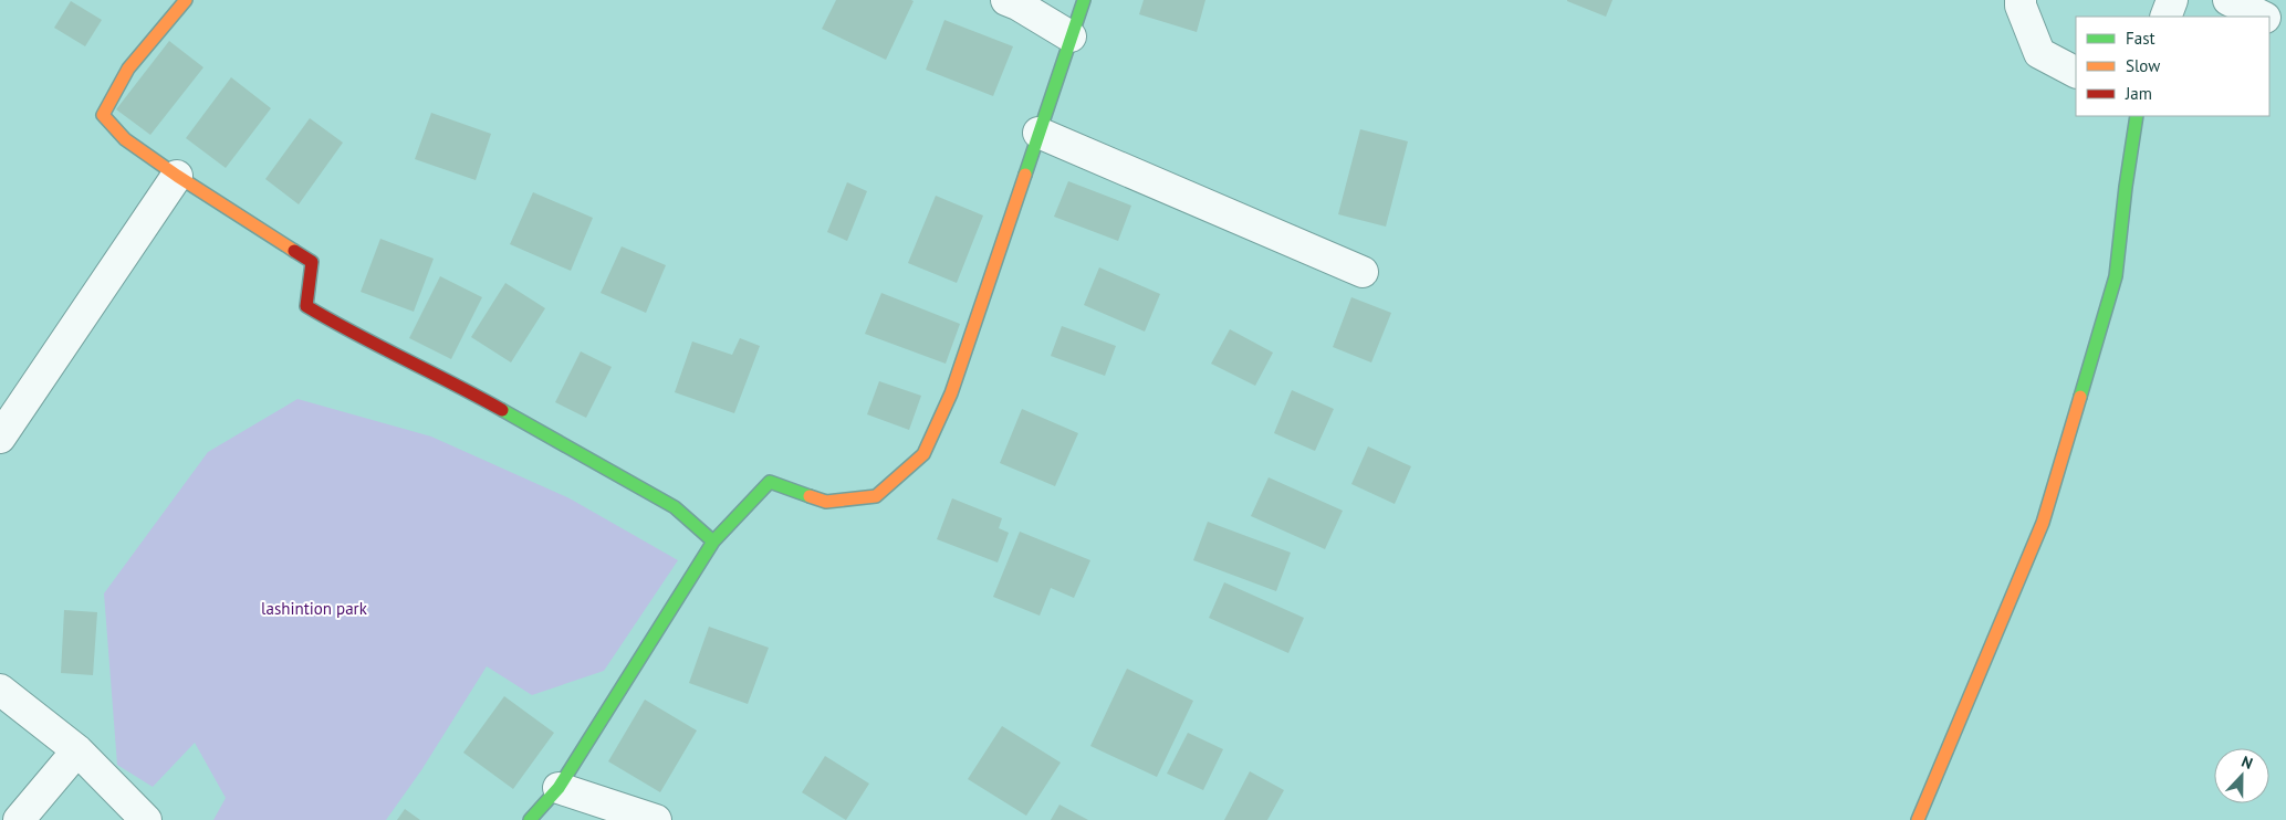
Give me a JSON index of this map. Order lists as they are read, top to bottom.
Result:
{
  "parks": ["lashintion park"],
  "legend": ["Fast", "Slow", "Jam"],
  "north": "top"
}
